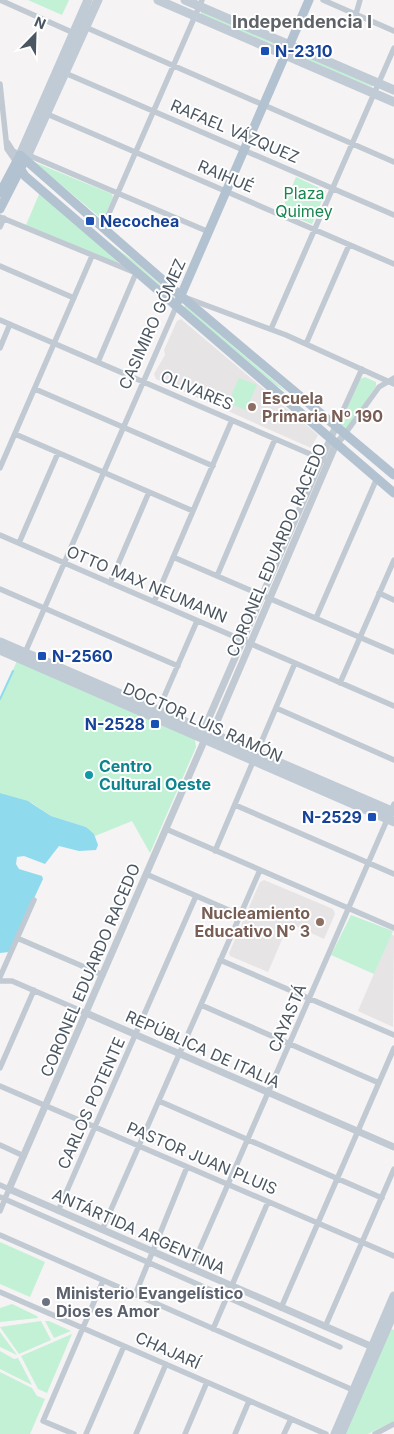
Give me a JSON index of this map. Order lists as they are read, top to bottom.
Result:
{
  "streets": {
    "main road": ["CASIMIRO GÓMEZ", "DOCTOR LUIS RAMÓN"],
    "street": [
      "RAFAEL VÁZQUEZ",
      "RAIHUÉ",
      "OLIVARES",
      "CORONEL EDUARDO RACEDO",
      "OTTO MAX NEUMANN",
      "CAYASTÁ",
      "REPÚBLICA DE ITALIA",
      "CARLOS POTENTE",
      "PASTOR JUAN PLUIS",
      "ANTÁRTIDA ARGENTINA",
      "CHAJARÍ"
    ]
  },
  "crossings": [
    ["RAFAEL VÁZQUEZ", "CASIMIRO GÓMEZ"],
    ["RAIHUÉ", "CASIMIRO GÓMEZ"],
    ["CASIMIRO GÓMEZ", "OLIVARES"],
    ["CASIMIRO GÓMEZ", "OTTO MAX NEUMANN"],
    ["CASIMIRO GÓMEZ", "DOCTOR LUIS RAMÓN"],
    ["OLIVARES", "CORONEL EDUARDO RACEDO"],
    ["CORONEL EDUARDO RACEDO", "OTTO MAX NEUMANN"],
    ["CORONEL EDUARDO RACEDO", "DOCTOR LUIS RAMÓN"],
    ["CORONEL EDUARDO RACEDO", "REPÚBLICA DE ITALIA"],
    ["CORONEL EDUARDO RACEDO", "PASTOR JUAN PLUIS"],
    ["CORONEL EDUARDO RACEDO", "ANTÁRTIDA ARGENTINA"],
    ["DOCTOR LUIS RAMÓN", "CAYASTÁ"],
    ["CAYASTÁ", "REPÚBLICA DE ITALIA"],
    ["CAYASTÁ", "PASTOR JUAN PLUIS"],
    ["CAYASTÁ", "ANTÁRTIDA ARGENTINA"],
    ["REPÚBLICA DE ITALIA", "CARLOS POTENTE"],
    ["CARLOS POTENTE", "PASTOR JUAN PLUIS"],
    ["CARLOS POTENTE", "ANTÁRTIDA ARGENTINA"]
  ],
  "districts": ["Independencia I"],
  "parks": ["Plaza Quimey"],
  "places": {
    "transit": [
      "N-2310",
      "Necochea",
      "N-2560",
      "N-2528",
      "N-2529"
    ],
    "other": [
      "Escuela Primaria Nº 190",
      "Centro Cultural Oeste",
      "Nucleamiento Educativo N° 3",
      "Ministerio Evangelístico Dios es Amor"
    ]
  },
  "north": "top right"
}
